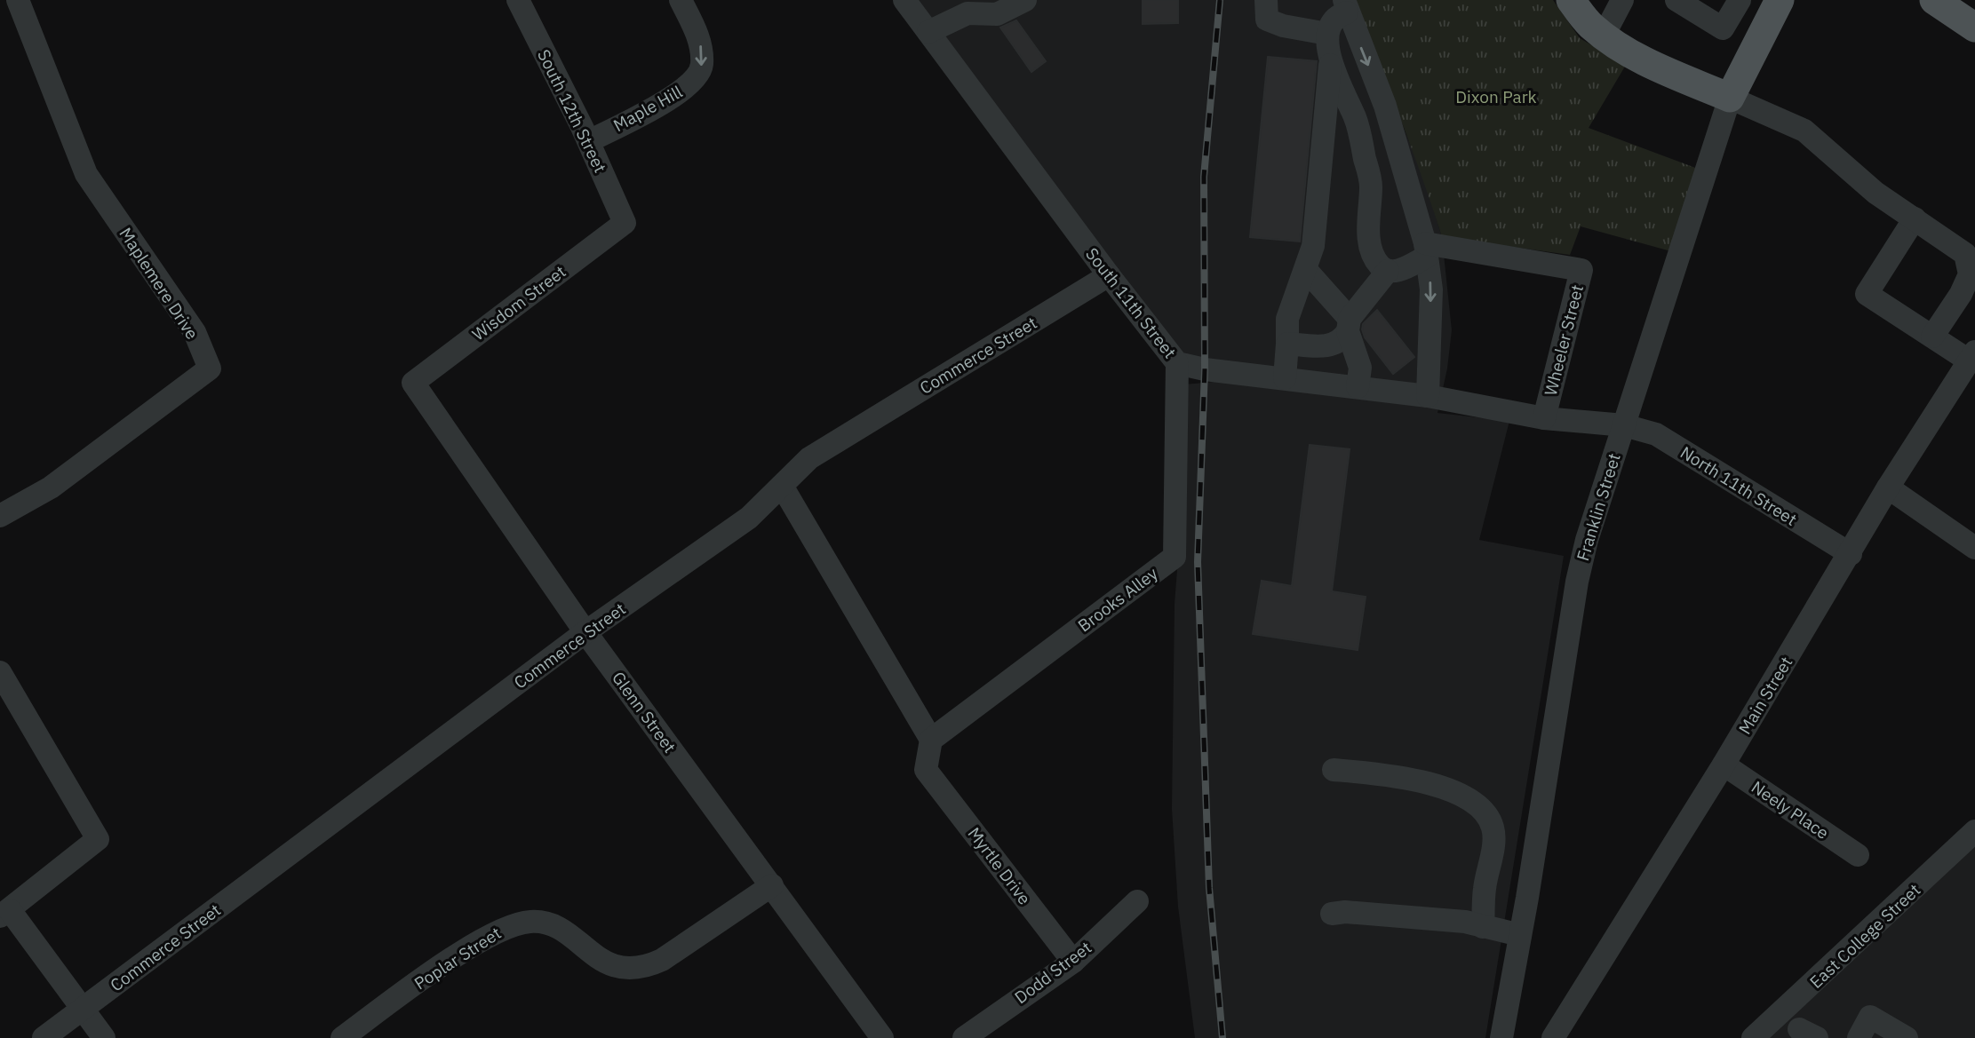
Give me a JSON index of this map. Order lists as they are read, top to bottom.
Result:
{
  "streets": {
    "main road": ["Franklin Street"],
    "street": [
      "Maple Hill",
      "South 12th Street",
      "Maplemere Drive",
      "Wisdom Street",
      "South 11th Street",
      "Wheeler Street",
      "Commerce Street",
      "North 11th Street",
      "Brooks Alley",
      "Main Street",
      "Glenn Street",
      "Neely Place",
      "Myrtle Drive",
      "East College Street",
      "Poplar Street",
      "Dodd Street"
    ]
  },
  "crossings": [
    ["Maple Hill", "South 12th Street"],
    ["South 12th Street", "Wisdom Street"],
    ["Wisdom Street", "Glenn Street"],
    ["South 11th Street", "Wheeler Street"],
    ["South 11th Street", "Commerce Street"],
    ["South 11th Street", "North 11th Street"],
    ["South 11th Street", "Franklin Street"],
    ["South 11th Street", "Brooks Alley"],
    ["Commerce Street", "Glenn Street"],
    ["North 11th Street", "Franklin Street"],
    ["North 11th Street", "Main Street"],
    ["Brooks Alley", "Myrtle Drive"],
    ["Main Street", "Neely Place"],
    ["Glenn Street", "Poplar Street"],
    ["Myrtle Drive", "Dodd Street"]
  ],
  "one_way": ["Maple Hill"],
  "parks": ["Dixon Park"]
}
